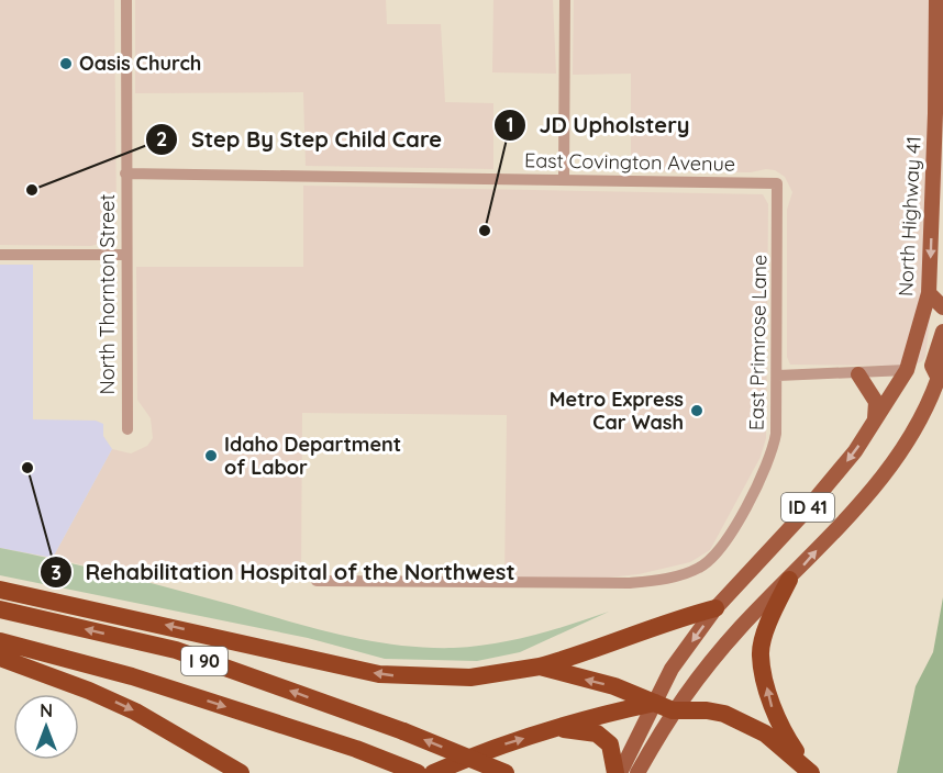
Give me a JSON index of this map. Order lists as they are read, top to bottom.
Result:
{
  "streets": {
    "highway": ["I 90"],
    "main road": ["North Highway 41", "ID 41"],
    "street": ["East Covington Avenue", "North Thornton Street", "East Primrose Lane"]
  },
  "crossings": [
    ["East Covington Avenue", "North Thornton Street"],
    ["East Covington Avenue", "East Primrose Lane"]
  ],
  "places": [
    "Oasis Church",
    "Step By Step Child Care",
    "JD Upholstery",
    "Metro Express Car Wash",
    "Idaho Department of Labor",
    "Rehabilitation Hospital of the Northwest"
  ],
  "north": "top"
}
